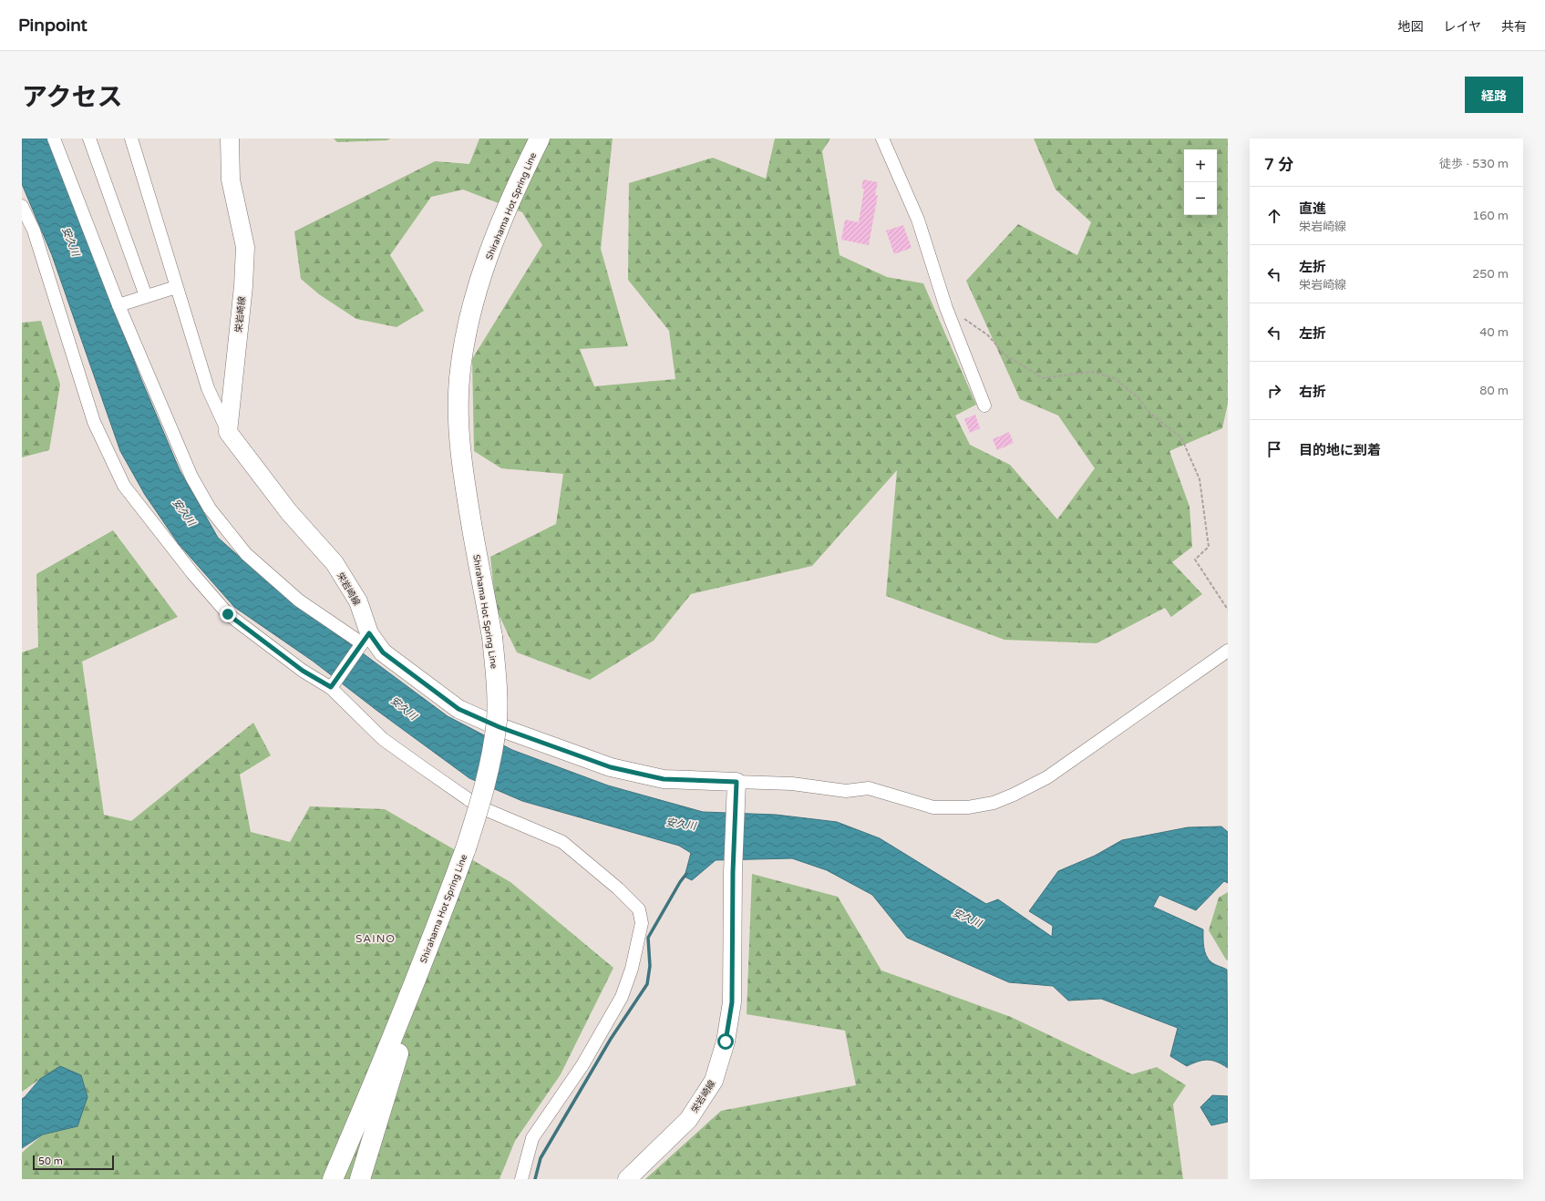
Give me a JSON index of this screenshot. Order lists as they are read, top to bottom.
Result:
{
  "streets": {
    "main road": ["Shirahama Hot Spring Line", "栄岩崎線"]
  },
  "districts": ["SAINO"],
  "water": ["安久川"],
  "scale_bar": "50 m",
  "page": {
    "header": "Pinpoint",
    "nav": ["地図", "レイヤ", "共有"],
    "title": "アクセス",
    "buttons": "経路",
    "heading": ["7 分", "徒歩 · 530 m"],
    "map_buttons": ["+", "−"],
    "list": [
      ["直進", "栄岩崎線", "160 m"],
      ["左折", "栄岩崎線", "250 m"],
      ["左折", "40 m"],
      ["右折", "80 m"],
      "目的地に到着"
    ],
    "scale": "50 m"
  }
}
